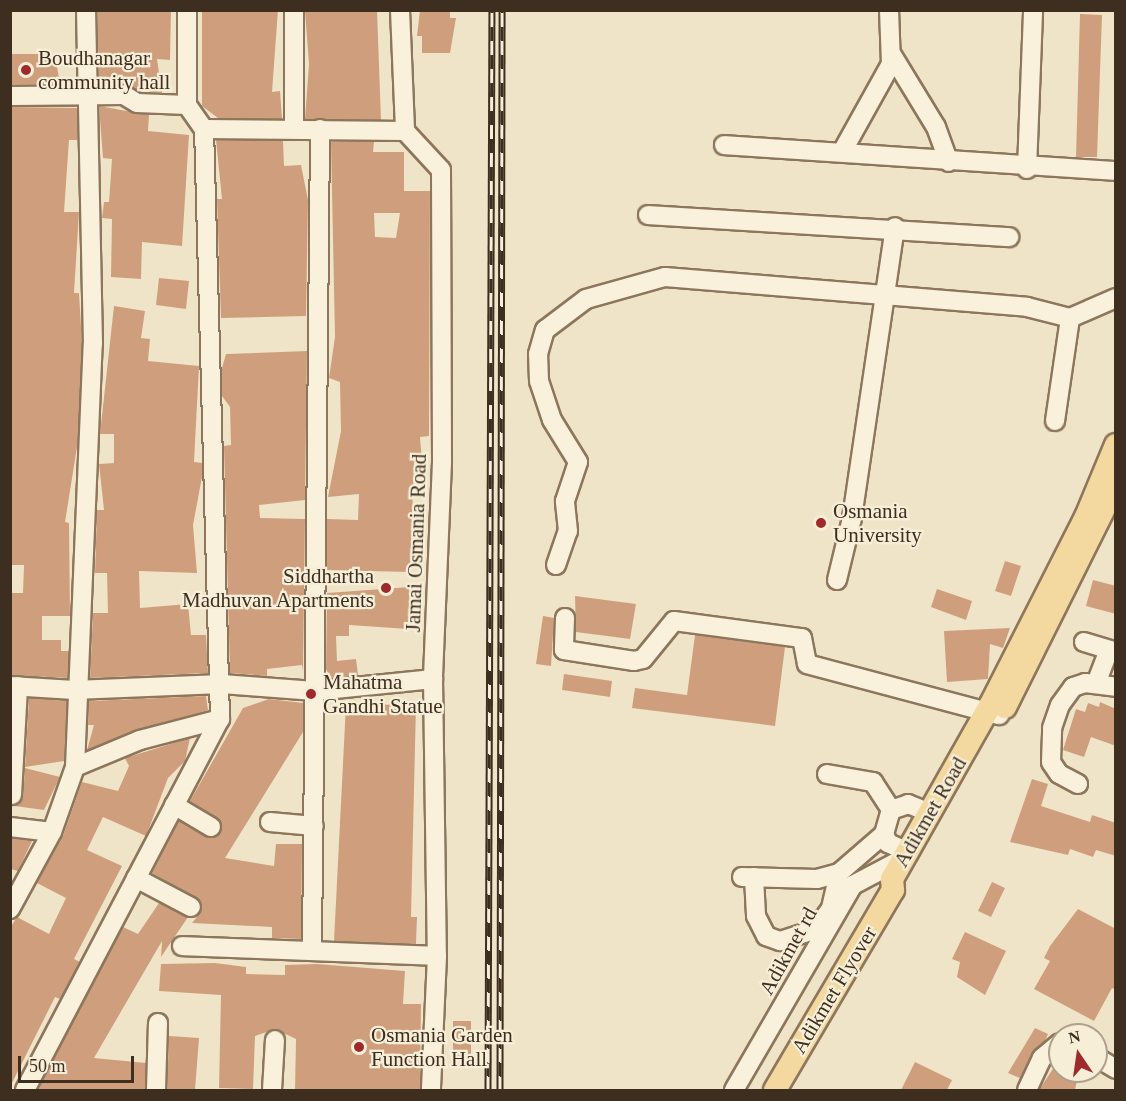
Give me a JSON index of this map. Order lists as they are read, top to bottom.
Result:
{
  "streets": {
    "main road": ["Adikmet Road", "Adikmet Flyover"],
    "street": ["Jamai Osmania Road", "Adikmet rd"]
  },
  "crossings": [
    ["Adikmet Road", "Adikmet rd"],
    ["Adikmet Road", "Adikmet Flyover"]
  ],
  "places": [
    "Boudhanagar community hall",
    "Osmania University",
    "Siddhartha Madhuvan Apartments",
    "Mahatma Gandhi Statue",
    "Osmania Garden Function Hall"
  ],
  "scale_bar": "50 m",
  "north": "top"
}
